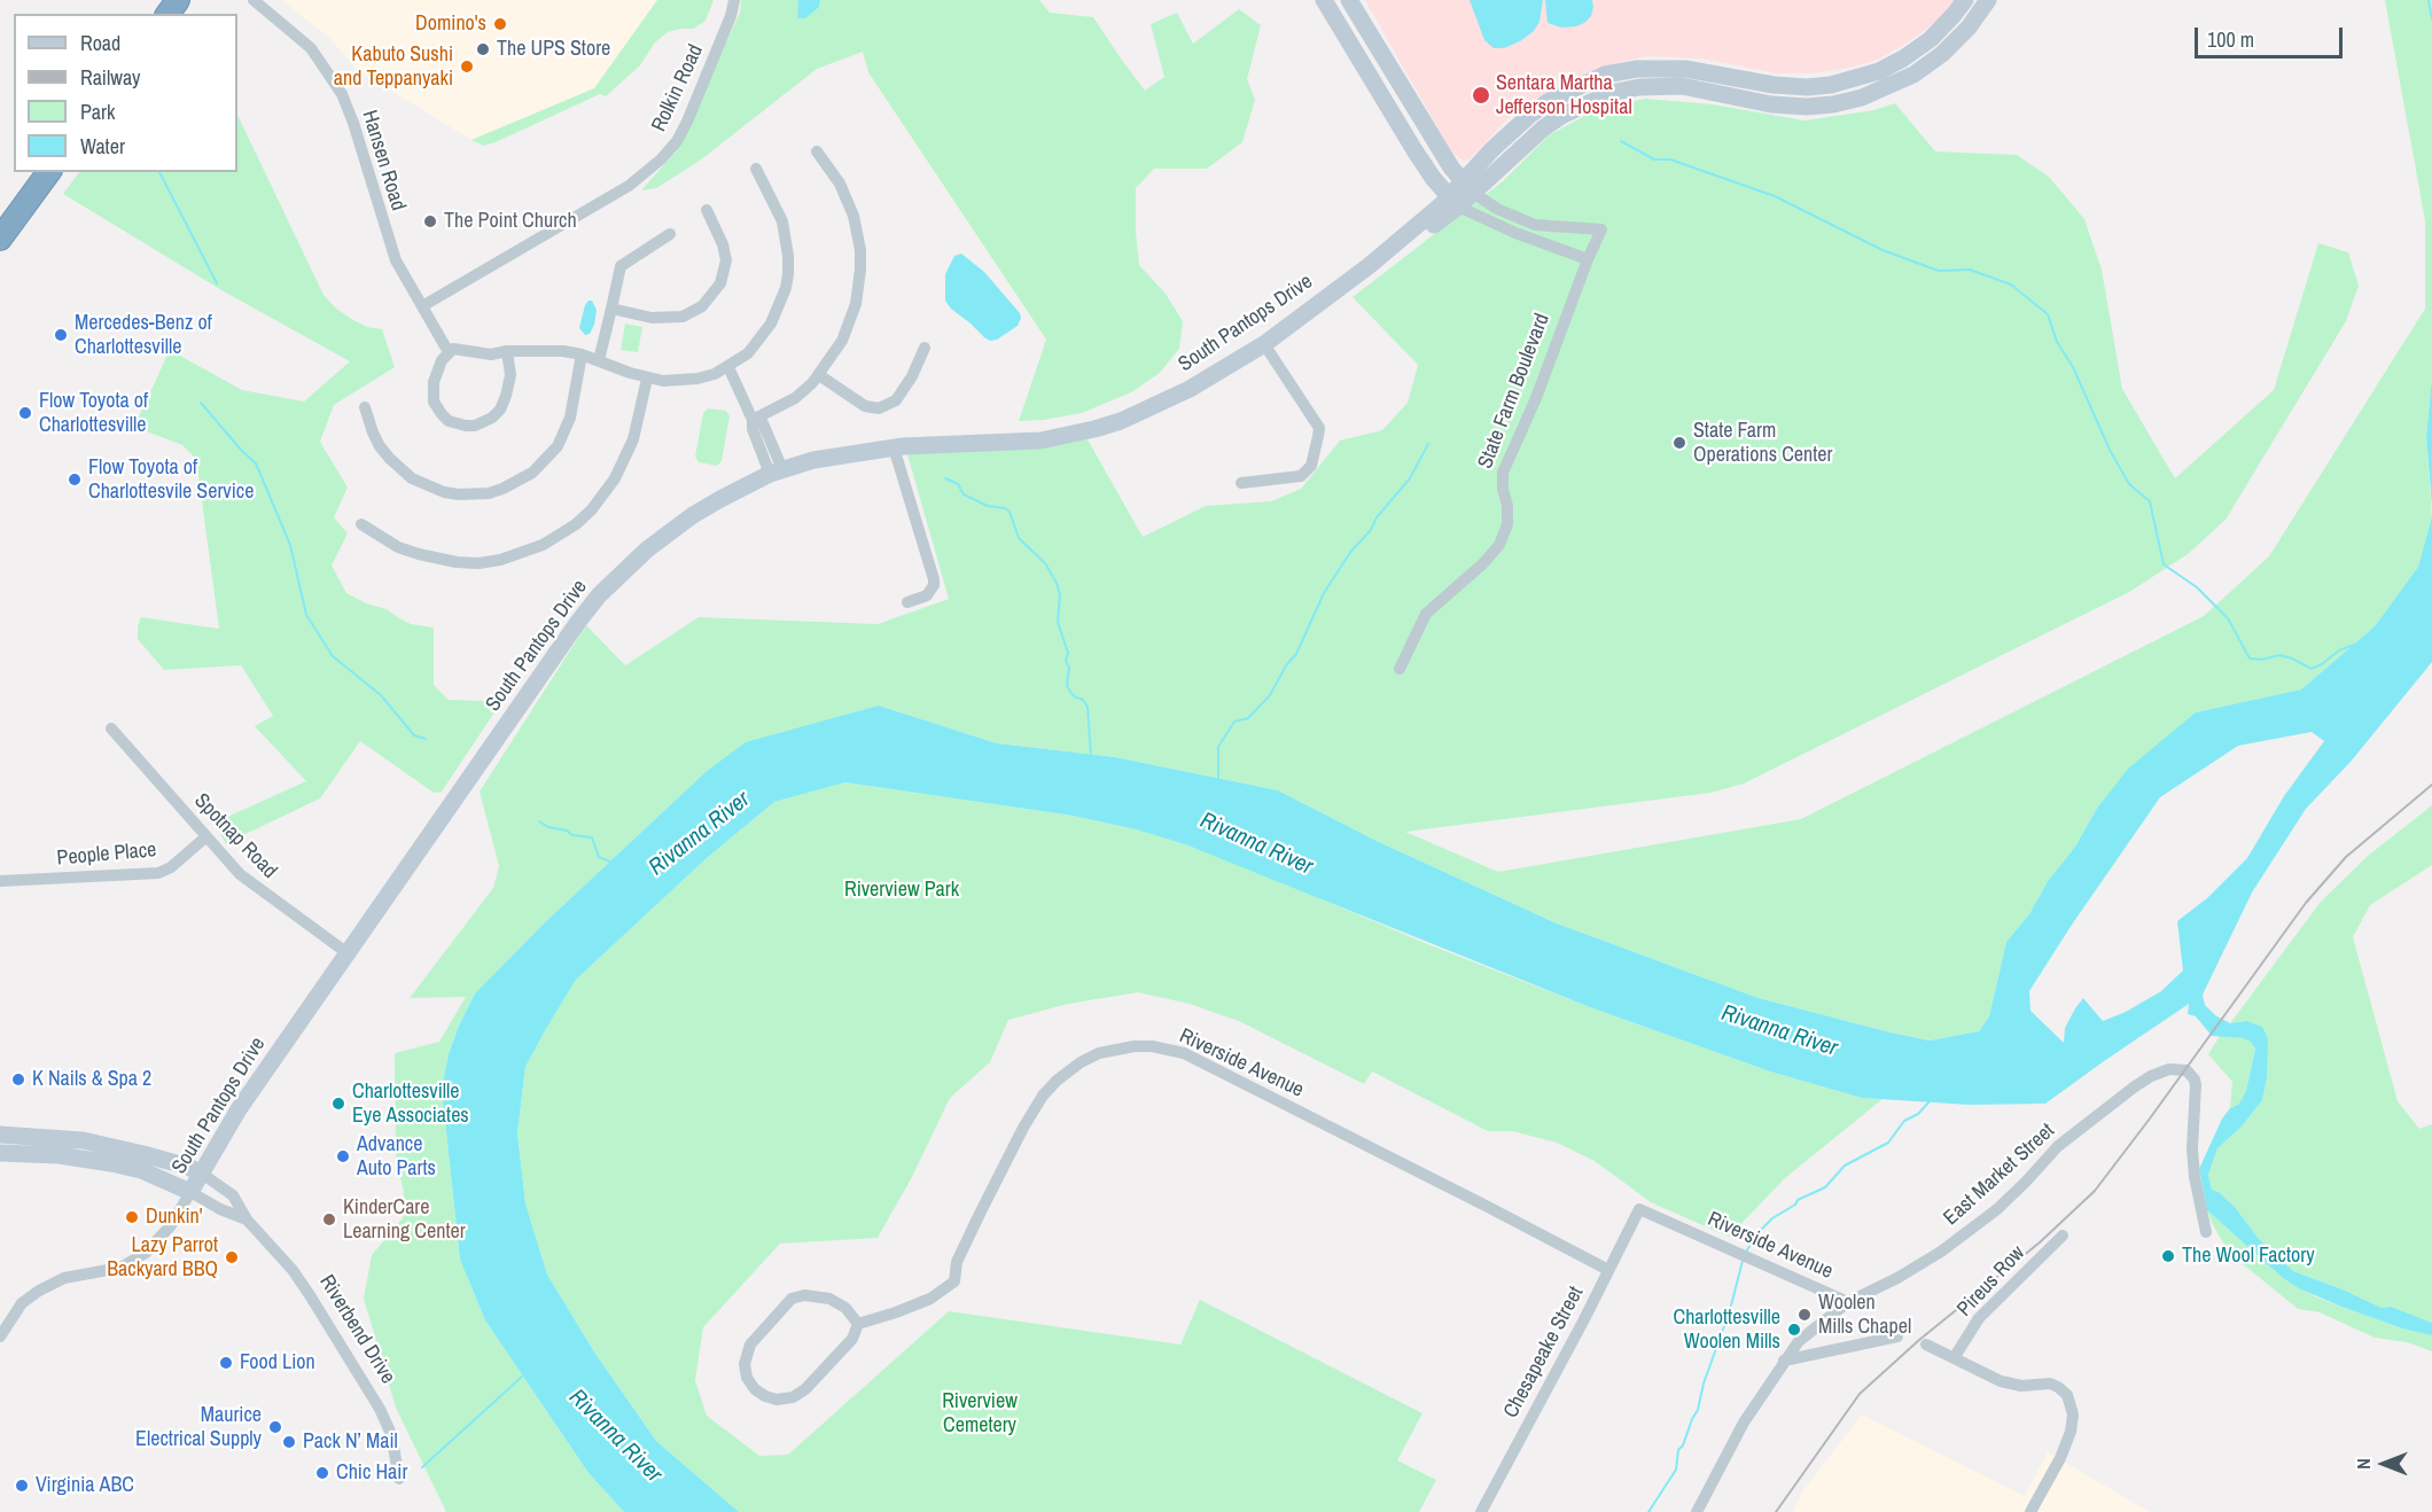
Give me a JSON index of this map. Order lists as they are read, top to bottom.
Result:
{
  "streets": {
    "street": [
      "Rolkin Road",
      "Hansen Road",
      "South Pantops Drive",
      "State Farm Boulevard",
      "Spotnap Road",
      "People Place",
      "Riverside Avenue",
      "East Market Street",
      "Pireus Row",
      "Riverbend Drive",
      "Chesapeake Street"
    ]
  },
  "crossings": [
    ["Rolkin Road", "Hansen Road"],
    ["South Pantops Drive", "State Farm Boulevard"],
    ["South Pantops Drive", "Spotnap Road"],
    ["South Pantops Drive", "Riverbend Drive"],
    ["Spotnap Road", "People Place"],
    ["Riverside Avenue", "East Market Street"],
    ["Riverside Avenue", "Chesapeake Street"]
  ],
  "water": ["Rivanna River"],
  "parks": ["Riverview Park", "Riverview Cemetery"],
  "places": [
    "Domino's",
    "The UPS Store",
    "Kabuto Sushi and Teppanyaki",
    "Sentara Martha Jefferson Hospital",
    "The Point Church",
    "Mercedes-Benz of Charlottesville",
    "Flow Toyota of Charlottesville",
    "State Farm Operations Center",
    "Flow Toyota of Charlottesvile Service",
    "K Nails & Spa 2",
    "Charlottesville Eye Associates",
    "Advance Auto Parts",
    "Dunkin'",
    "KinderCare Learning Center",
    "The Wool Factory",
    "Lazy Parrot Backyard BBQ",
    "Woolen Mills Chapel",
    "Charlottesville Woolen Mills",
    "Food Lion",
    "Maurice Electrical Supply",
    "Pack N’ Mail",
    "Chic Hair",
    "Virginia ABC"
  ],
  "legend": [
    "Road",
    "Railway",
    "Park",
    "Water"
  ],
  "scale_bar": "100 m",
  "north": "left"
}
